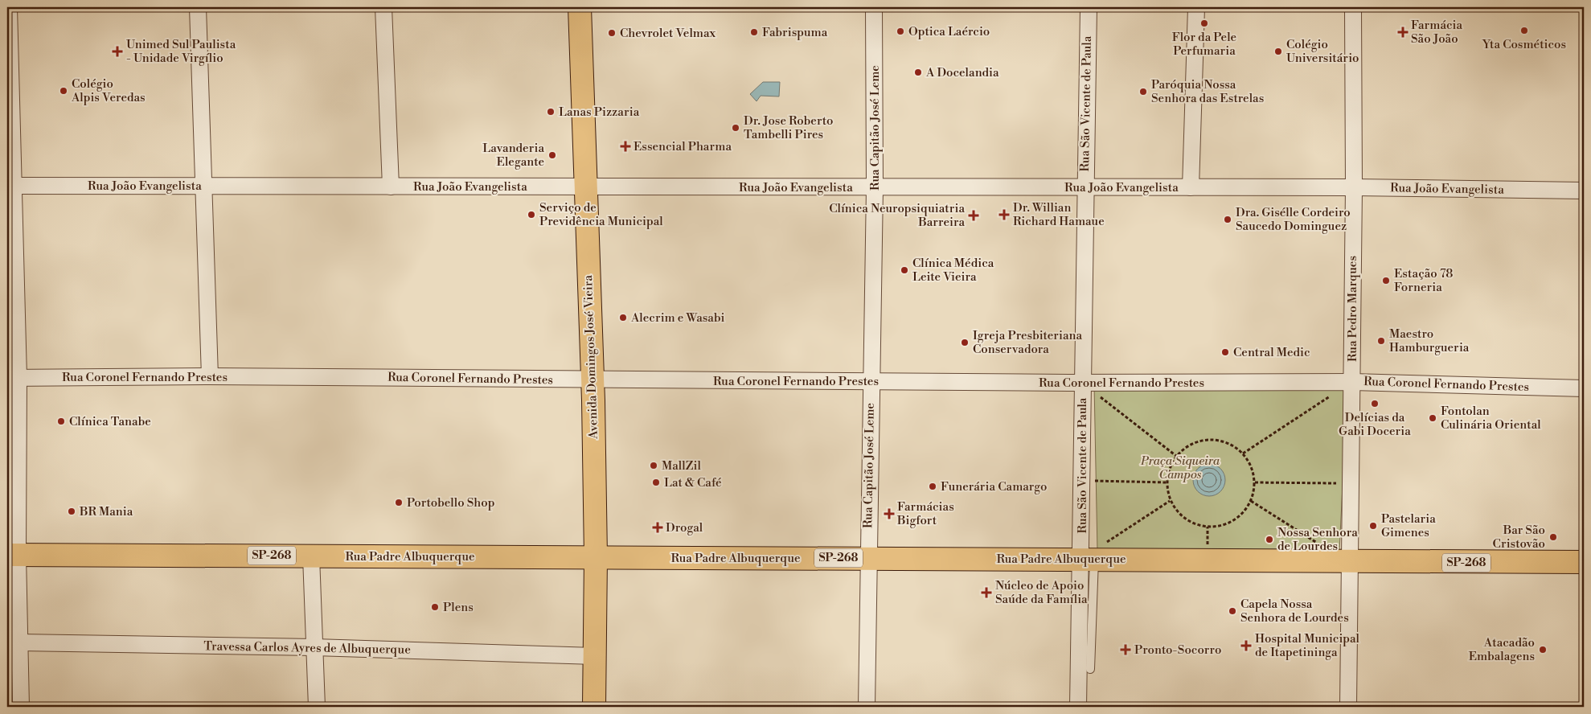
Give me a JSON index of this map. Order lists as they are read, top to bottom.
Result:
{
  "streets": {
    "main road": ["Avenida Domingos José Vieira", "SP-268", "Rua Padre Albuquerque"],
    "street": [
      "Rua São Vicente de Paula",
      "Rua Capitão José Leme",
      "Rua João Evangelista",
      "Rua Pedro Marques",
      "Rua Coronel Fernando Prestes",
      "Travessa Carlos Ayres de Albuquerque"
    ]
  },
  "crossings": [
    ["Rua São Vicente de Paula", "Rua João Evangelista"],
    ["Rua São Vicente de Paula", "Rua Coronel Fernando Prestes"],
    ["Rua São Vicente de Paula", "Rua Padre Albuquerque"],
    ["Rua Capitão José Leme", "Rua João Evangelista"],
    ["Rua Capitão José Leme", "Rua Coronel Fernando Prestes"],
    ["Rua Capitão José Leme", "Rua Padre Albuquerque"],
    ["Rua João Evangelista", "Rua Pedro Marques"],
    ["Rua João Evangelista", "Avenida Domingos José Vieira"],
    ["Rua Pedro Marques", "Rua Coronel Fernando Prestes"],
    ["Rua Pedro Marques", "Rua Padre Albuquerque"],
    ["Avenida Domingos José Vieira", "Rua Coronel Fernando Prestes"],
    ["Avenida Domingos José Vieira", "Rua Padre Albuquerque"],
    ["Avenida Domingos José Vieira", "Travessa Carlos Ayres de Albuquerque"]
  ],
  "parks": ["Praça Siqueira Campos"],
  "places": {
    "other": [
      "Flor da Pele Perfumaria",
      "Yta Cosméticos",
      "Optica Laércio",
      "Fabrispuma",
      "Chevrolet Velmax",
      "Colégio Universitário",
      "A Docelandia",
      "Colégio Alpis Veredas",
      "Paróquia Nossa Senhora das Estrelas",
      "Lanas Pizzaria",
      "Dr. Jose Roberto Tambelli Pires",
      "Lavanderia Elegante",
      "Serviço de Previdência Municipal",
      "Dra. Gisélle Cordeiro Saucedo Dominguez",
      "Clínica Médica Leite Vieira",
      "Estação 78 Forneria",
      "Alecrim e Wasabi",
      "Maestro Hamburgueria",
      "Igreja Presbiteriana Conservadora",
      "Central Medic",
      "Delícias da Gabi Doceria",
      "Fontolan Culinária Oriental",
      "Clínica Tanabe",
      "MallZil",
      "Lat & Café",
      "Funerária Camargo",
      "Portobello Shop",
      "BR Mania",
      "Pastelaria Gimenes",
      "Bar São Cristovão",
      "Nossa Senhora de Lourdes",
      "Plens",
      "Capela Nossa Senhora de Lourdes",
      "Atacadão Embalagens"
    ],
    "health": [
      "Farmácia São João",
      "Unimed Sul Paulista - Unidade Virgílio",
      "Essencial Pharma",
      "Dr. Willian Richard Hamaue",
      "Clínica Neuropsiquiatria Barreira",
      "Farmácias Bigfort",
      "Drogal",
      "Núcleo de Apoio Saúde da Família",
      "Hospital Municipal de Itapetininga",
      "Pronto-Socorro"
    ]
  }
}
